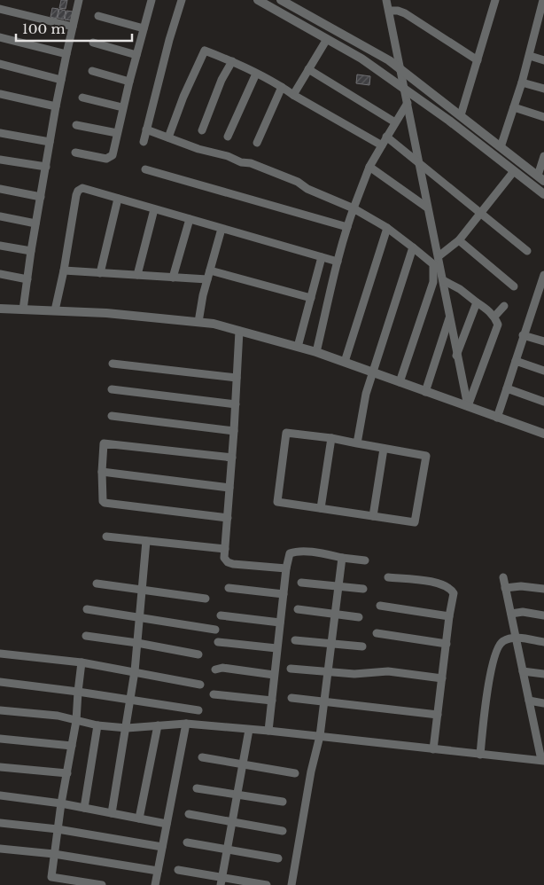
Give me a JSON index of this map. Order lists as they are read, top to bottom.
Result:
{
  "scale_bar": "100 m"
}
